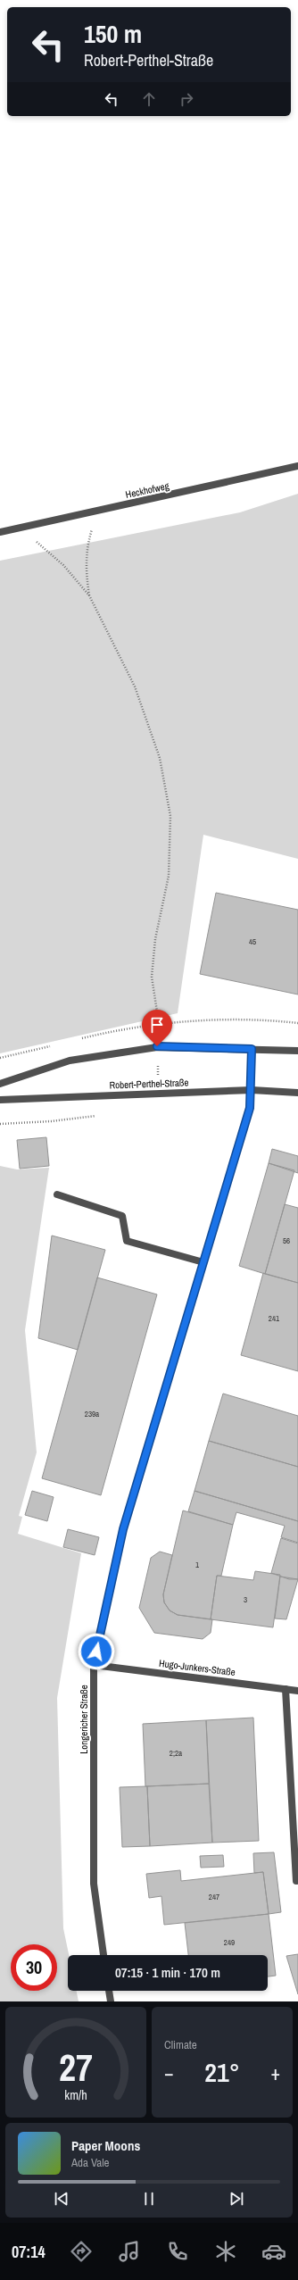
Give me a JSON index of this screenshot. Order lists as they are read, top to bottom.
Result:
{
  "streets": {
    "street": [
      "Heckhofweg",
      "Robert-Perthel-Straße",
      "Hugo-Junkers-Straße",
      "Longericher Straße"
    ]
  },
  "crossings": [
    ["Robert-Perthel-Straße", "Longericher Straße"],
    ["Hugo-Junkers-Straße", "Longericher Straße"]
  ],
  "house_numbers": [
    "45",
    "56",
    "241",
    "239a",
    "1",
    "3",
    "2;2a",
    "247",
    "249"
  ],
  "page": {
    "turn": ["150 m", "Robert-Perthel-Straße"],
    "limit": "30",
    "trip": "07:15 · 1 min · 170 m",
    "tile": "Climate",
    "heat": ["−", "21°", "+"],
    "song": ["Paper Moons", "Ada Vale"],
    "tabs": "07:14",
    "gauge": ["27", "km/h"]
  }
}
